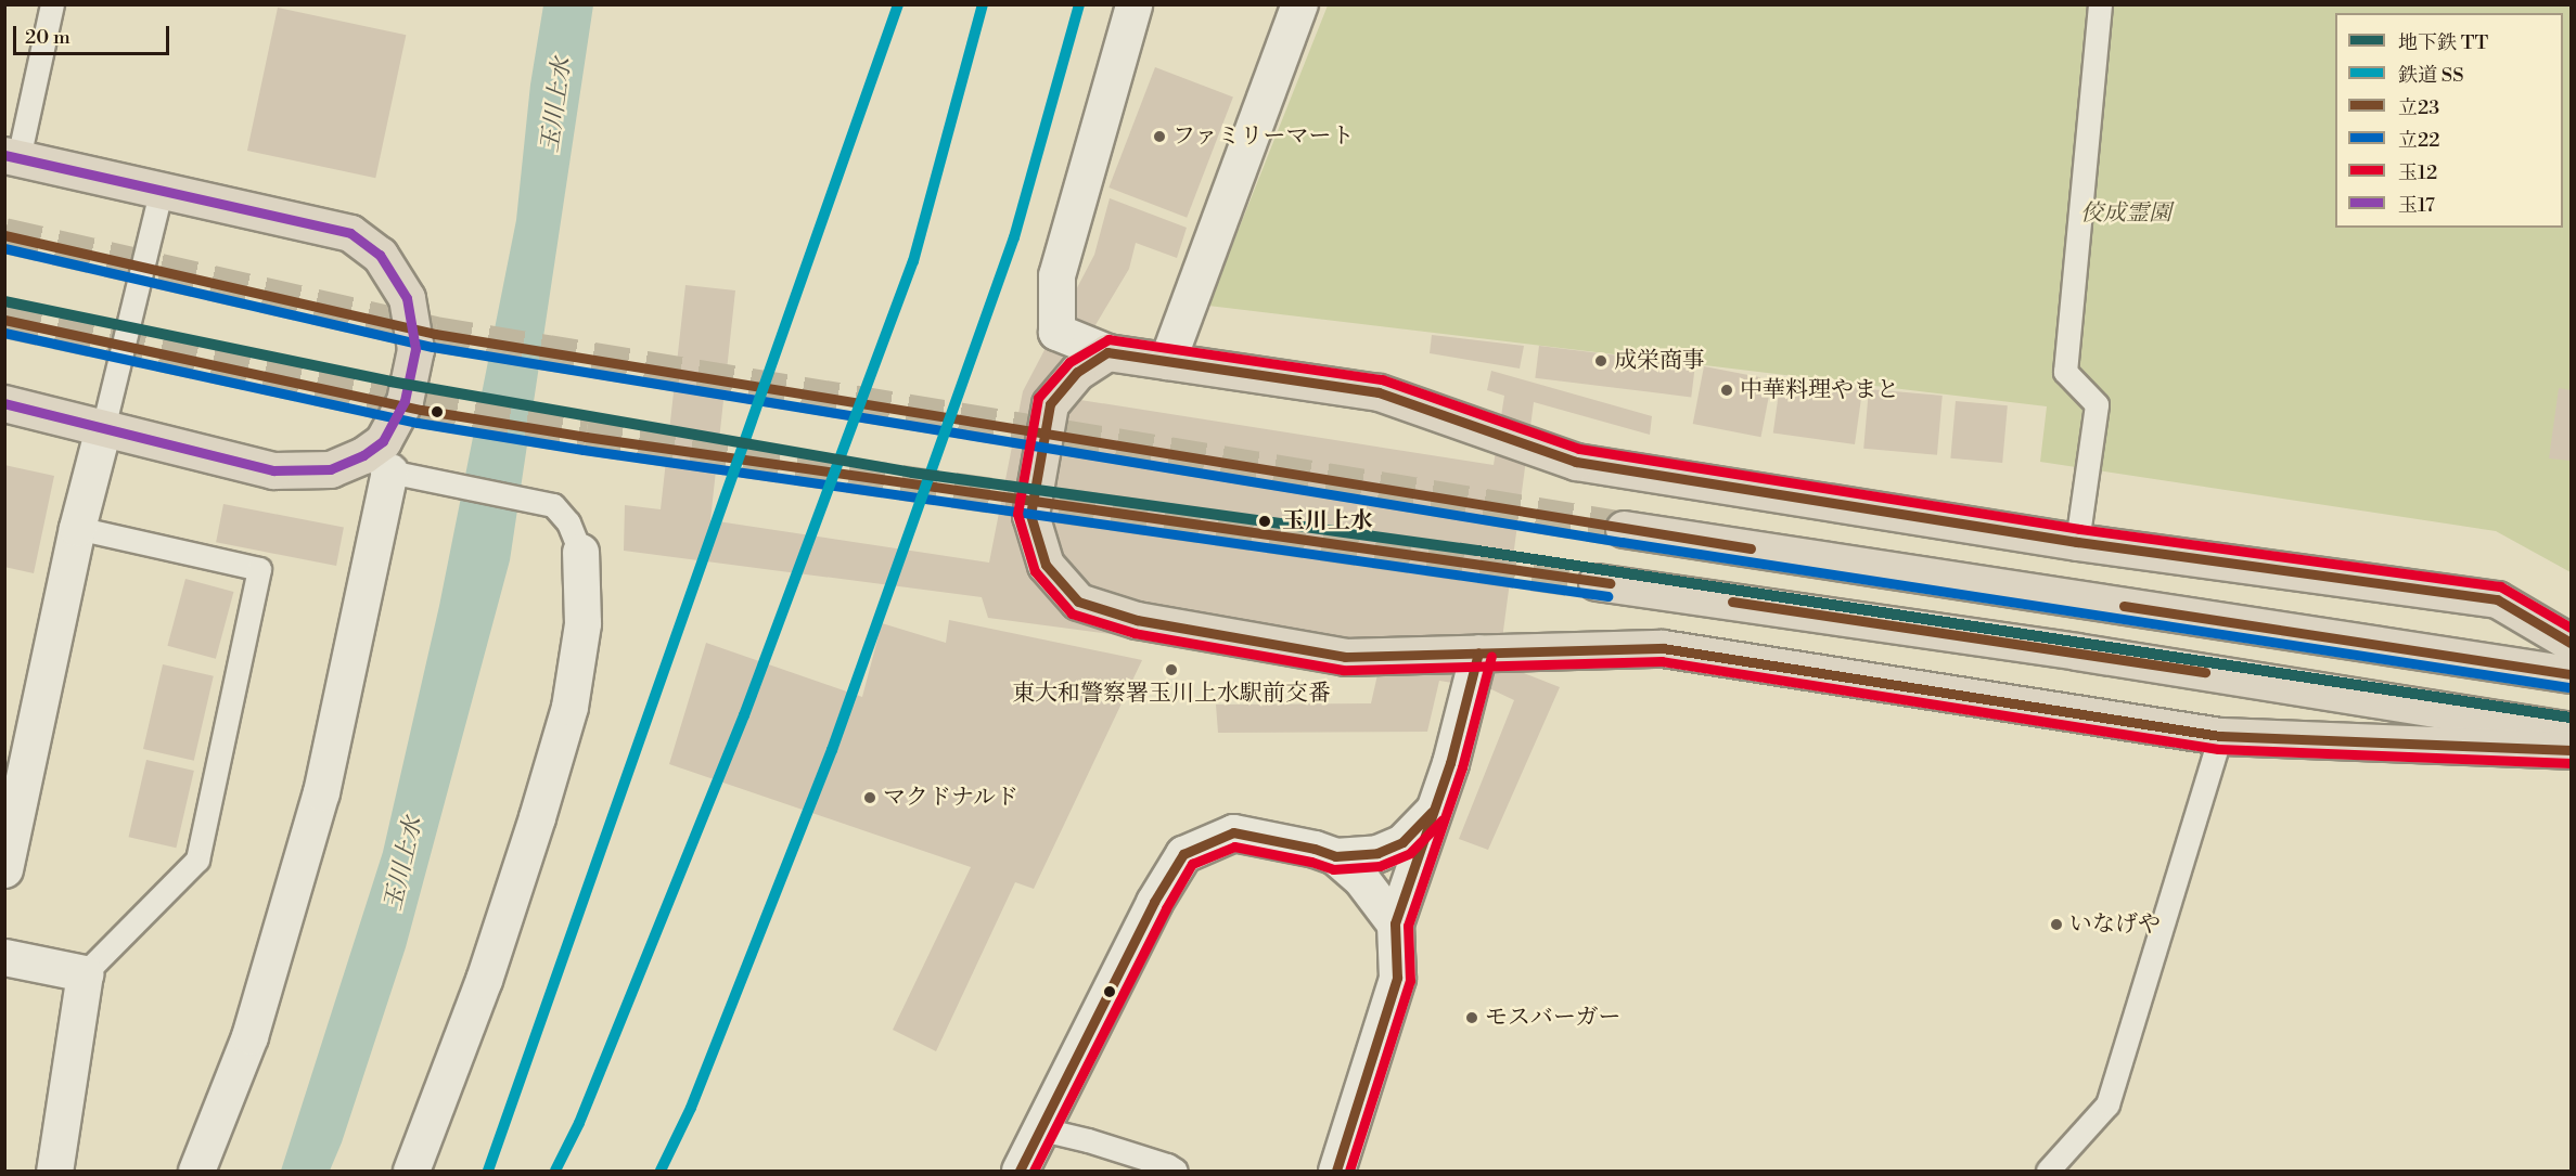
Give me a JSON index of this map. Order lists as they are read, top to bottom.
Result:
{
  "water": ["玉川上水"],
  "parks": ["佼成霊園"],
  "places": [
    "ファミリーマート",
    "成栄商事",
    "中華料理やまと",
    "玉川上水",
    "東大和警察署玉川上水駅前交番",
    "マクドナルド",
    "いなげや",
    "モスバーガー"
  ],
  "lines": [
    "rail line SS",
    "transit line 玉17",
    "transit line 立23",
    "transit line 立22",
    "metro line TT",
    "transit line 玉12"
  ],
  "legend": [
    "地下鉄 TT",
    "鉄道 SS",
    "立23",
    "立22",
    "玉12",
    "玉17"
  ],
  "scale_bar": "20 m"
}
